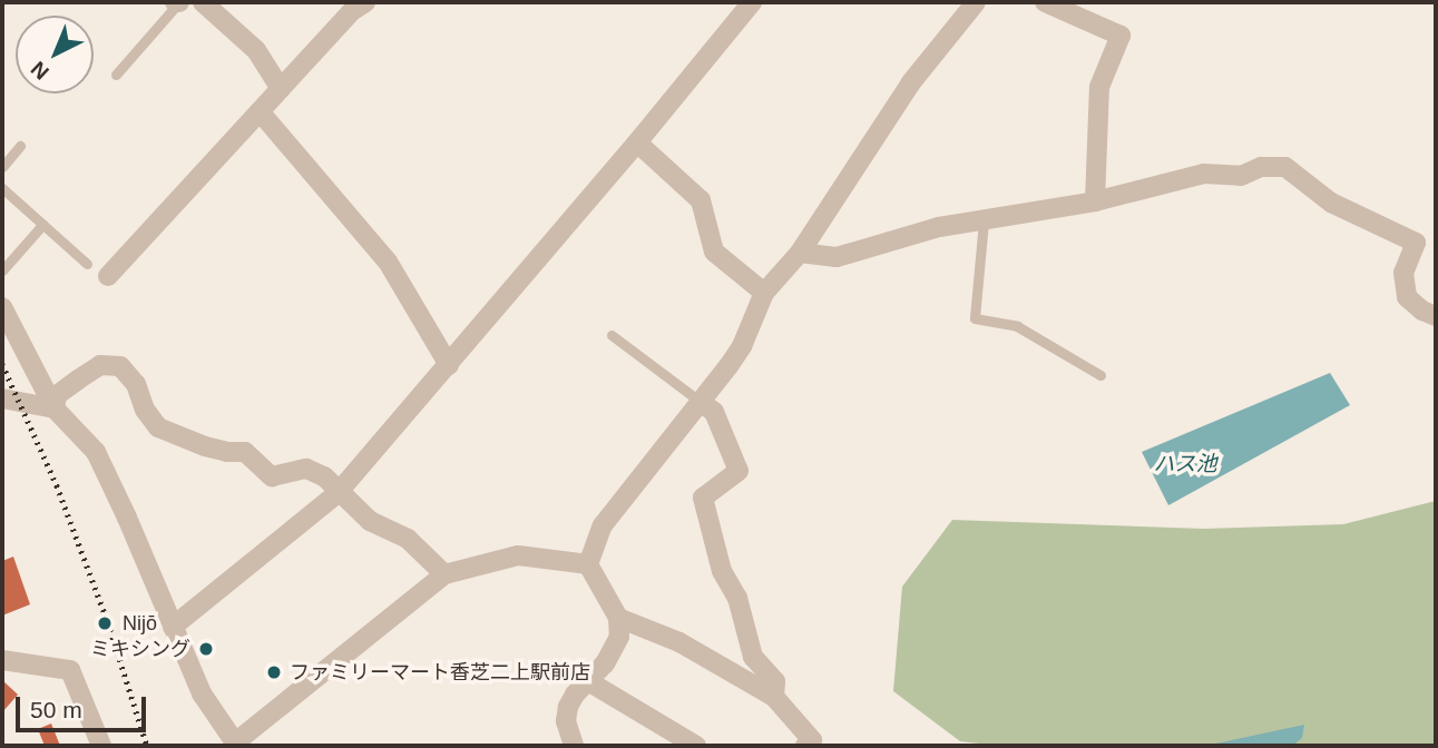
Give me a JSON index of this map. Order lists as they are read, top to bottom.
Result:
{
  "water": ["ハス池"],
  "places": ["Nijō", "ミキシング", "ファミリーマート香芝二上駅前店"],
  "scale_bar": "50 m",
  "north": "bottom left"
}
